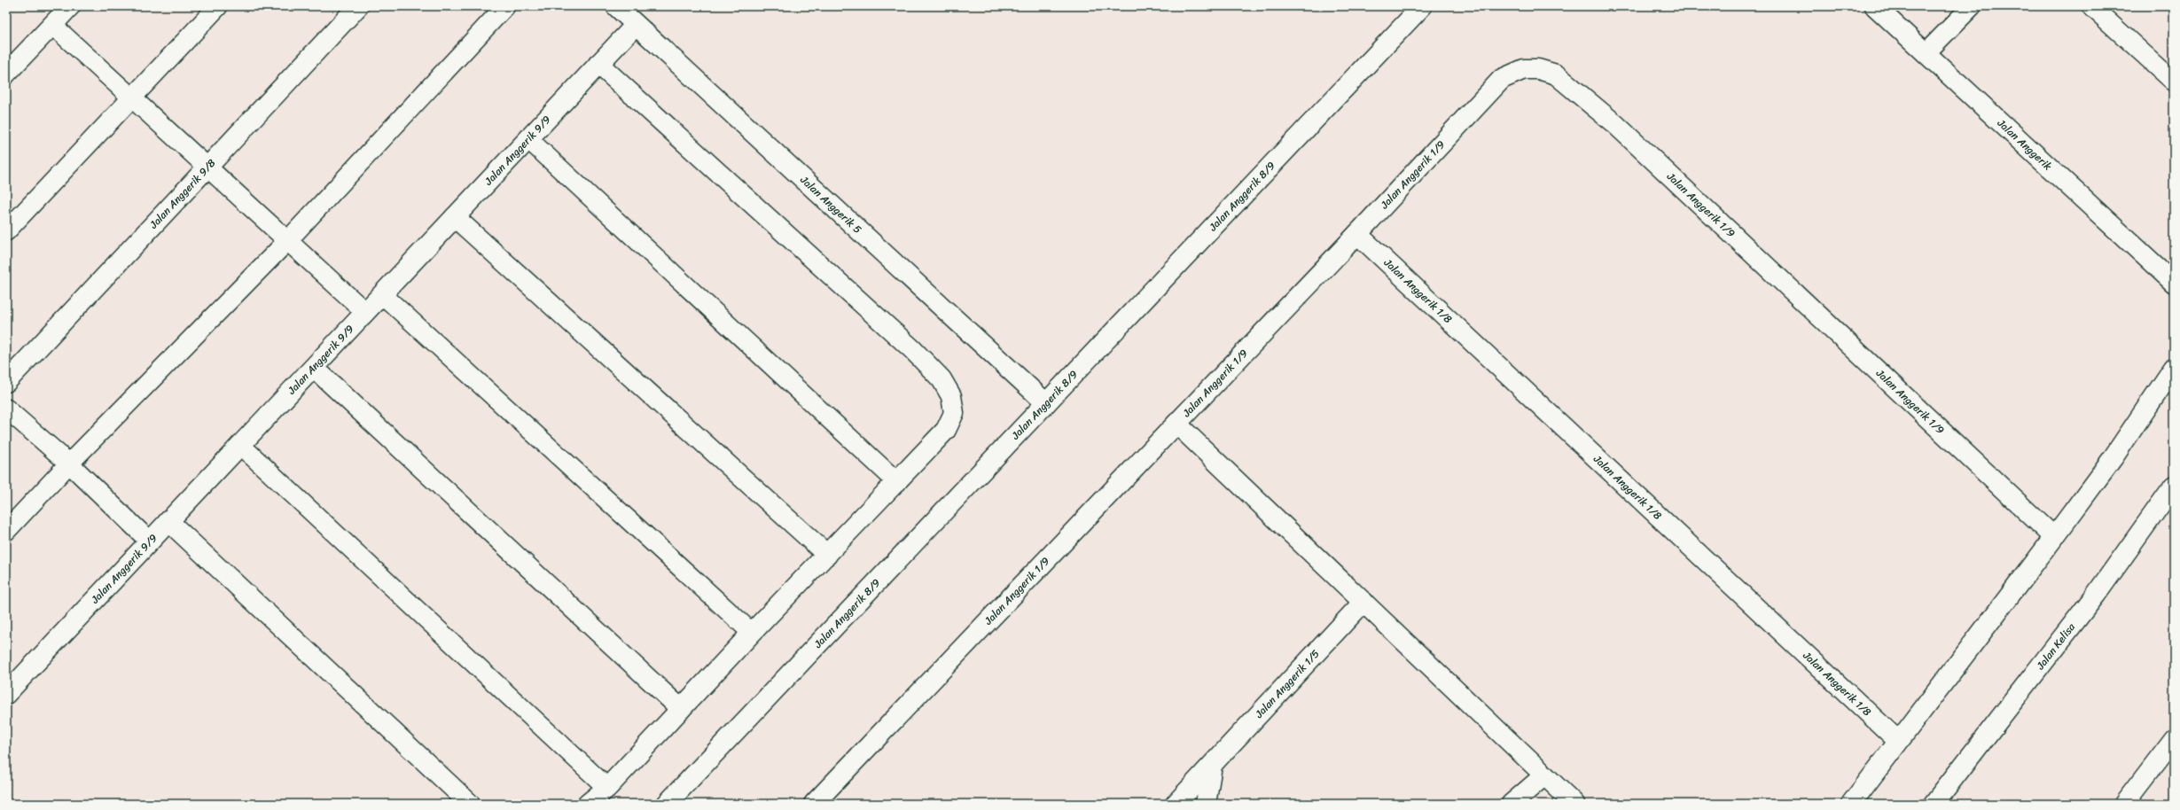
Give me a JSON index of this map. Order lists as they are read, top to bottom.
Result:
{
  "streets": {
    "street": [
      "Jalan Anggerik",
      "Jalan Anggerik 9/9",
      "Jalan Anggerik 1/9",
      "Jalan Anggerik 9/8",
      "Jalan Anggerik 8/9",
      "Jalan Anggerik 5",
      "Jalan Anggerik 1/8",
      "Jalan Kelisa",
      "Jalan Anggerik 1/5"
    ]
  },
  "crossings": [
    ["Jalan Anggerik 9/9", "Jalan Anggerik 5"],
    ["Jalan Anggerik 1/9", "Jalan Anggerik 1/8"],
    ["Jalan Anggerik 8/9", "Jalan Anggerik 5"]
  ]
}
